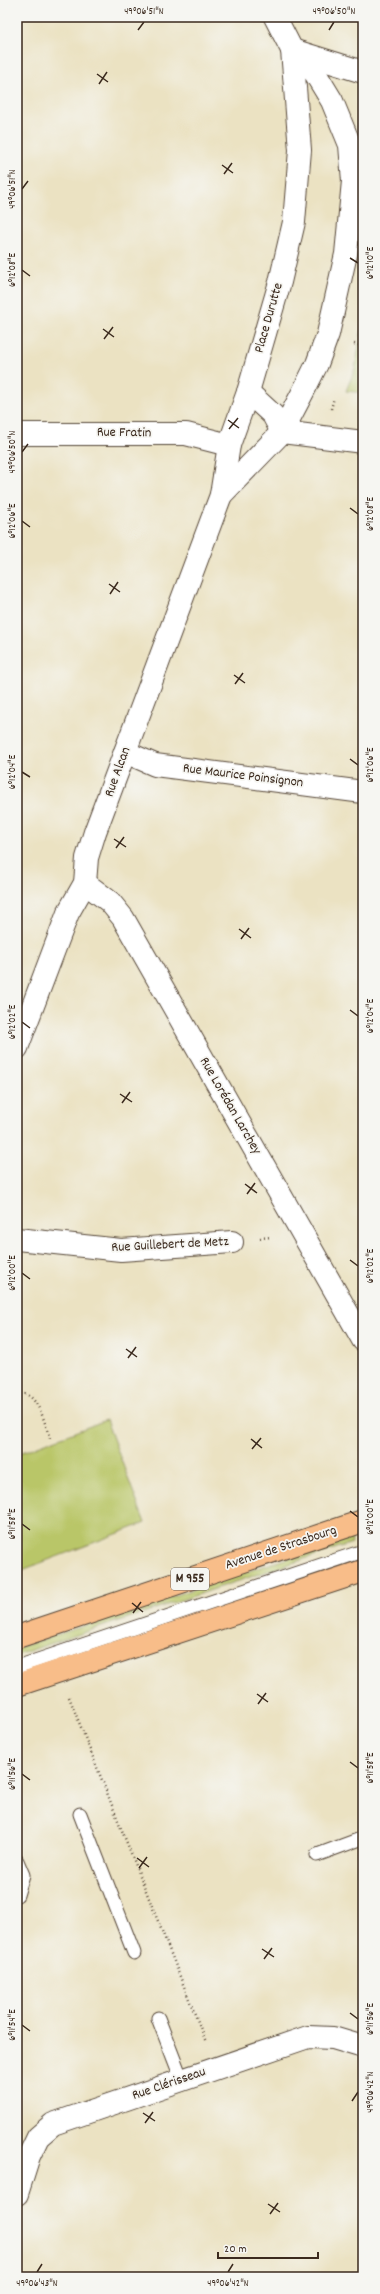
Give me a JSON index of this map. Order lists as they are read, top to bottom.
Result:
{
  "streets": {
    "main road": ["Avenue de Strasbourg", "M 955"],
    "street": [
      "Place Durutte",
      "Rue Fratin",
      "Rue Alcan",
      "Rue Maurice Poinsignon",
      "Rue Lorédan Larchey",
      "Rue Guillebert de Metz",
      "Rue Clérisseau"
    ]
  },
  "crossings": [
    ["Place Durutte", "Rue Fratin"],
    ["Place Durutte", "Rue Alcan"],
    ["Rue Alcan", "Rue Maurice Poinsignon"],
    ["Rue Alcan", "Rue Lorédan Larchey"],
    ["Rue Lorédan Larchey", "Rue Guillebert de Metz"]
  ],
  "scale_bar": "20 m",
  "coordinates": [
    "49°06'51\"N",
    "49°06'50\"N",
    "6°12'10\"E",
    "6°12'08\"E",
    "6°12'06\"E",
    "6°12'04\"E",
    "6°12'02\"E",
    "6°12'00\"E",
    "6°11'58\"E",
    "6°11'56\"E",
    "6°11'54\"E",
    "49°06'42\"N",
    "49°06'43\"N"
  ]
}
